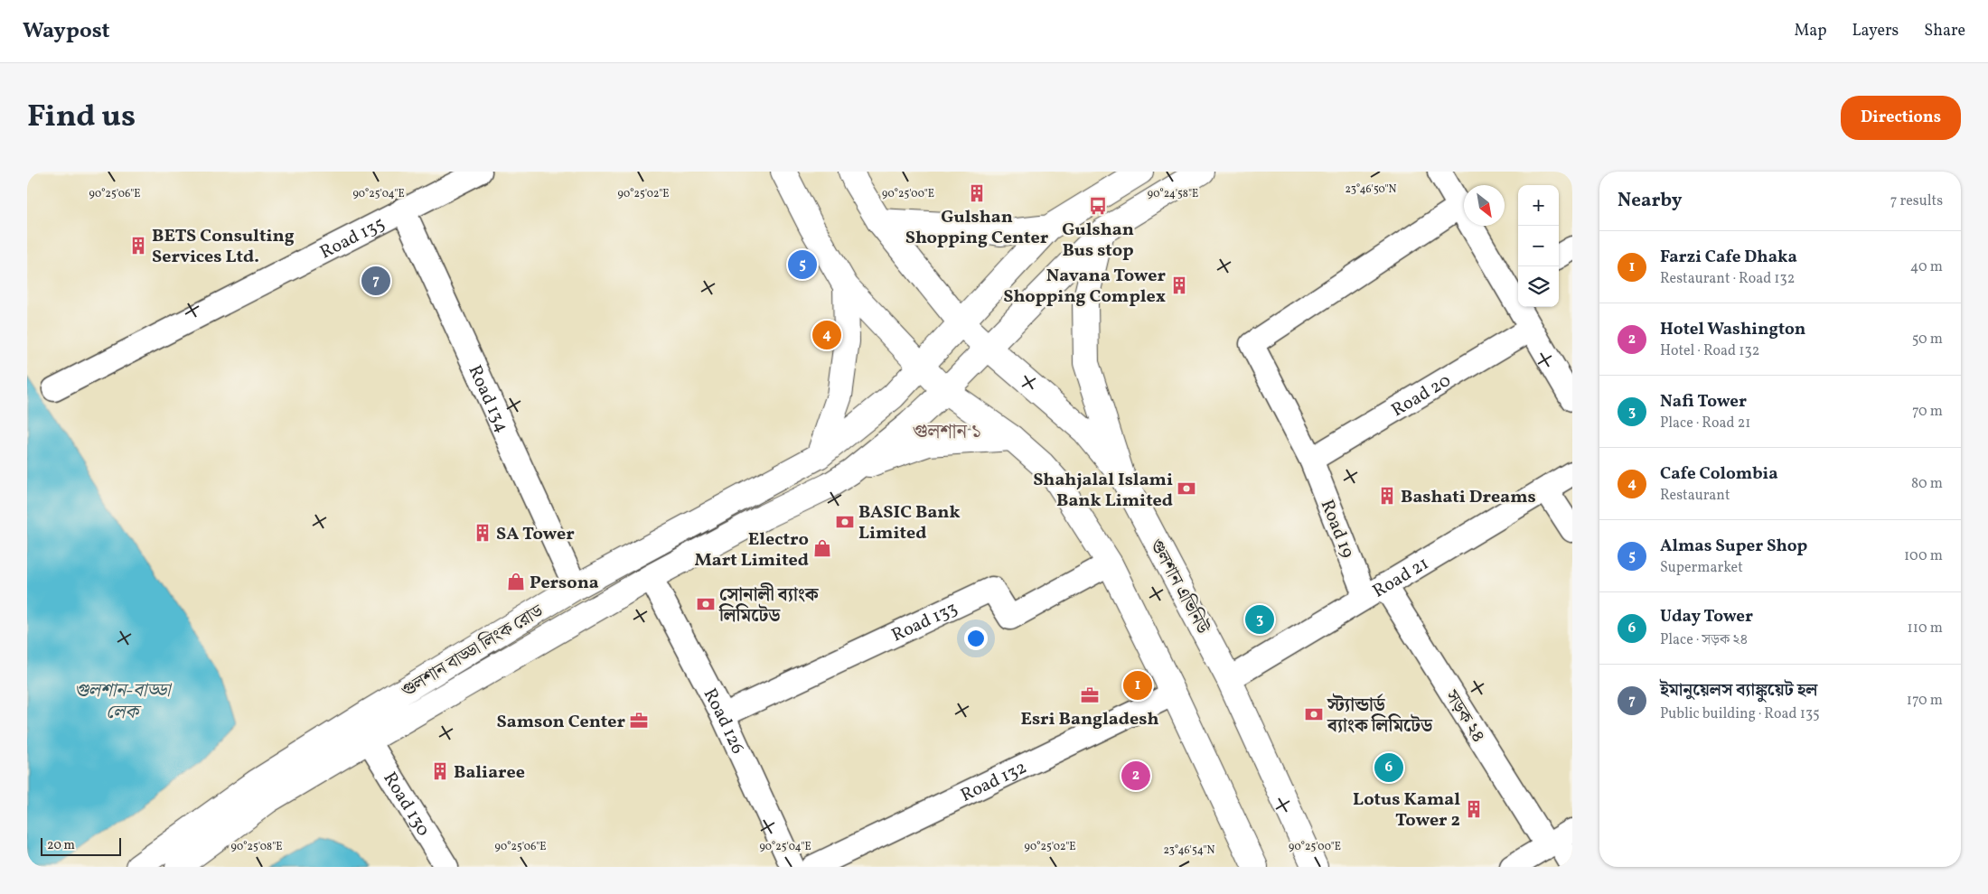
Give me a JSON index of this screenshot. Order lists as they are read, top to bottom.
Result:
{
  "streets": {
    "main road": ["গুলশান এভিনিউ", "গুলশান বাড্ডা লিংক রোড"],
    "street": [
      "Road 135",
      "Road 20",
      "Road 134",
      "Road 19",
      "Road 21",
      "Road 133",
      "সড়ক ২৪",
      "Road 126",
      "Road 132",
      "Road 130"
    ]
  },
  "crossings": [
    ["Road 135", "Road 134"],
    ["Road 20", "Road 19"],
    ["Road 134", "গুলশান বাড্ডা লিংক রোড"],
    ["Road 19", "Road 21"],
    ["Road 19", "সড়ক ২৪"],
    ["Road 21", "গুলশান এভিনিউ"],
    ["Road 21", "সড়ক ২৪"],
    ["গুলশান এভিনিউ", "গুলশান বাড্ডা লিংক রোড"],
    ["Road 133", "Road 126"],
    ["গুলশান বাড্ডা লিংক রোড", "Road 126"],
    ["গুলশান বাড্ডা লিংক রোড", "Road 130"]
  ],
  "districts": ["গুলশান ১"],
  "water": ["গুলশান-বাড্ডা লেক"],
  "places": {
    "building": [
      "Gulshan Shopping Center",
      "BETS Consulting Services Ltd.",
      "Navana Tower Shopping Complex",
      "Bashati Dreams",
      "SA Tower",
      "Baliaree",
      "Lotus Kamal Tower 2"
    ],
    "bus stop": ["Gulshan Bus stop"],
    "bank": [
      "Shahjalal Islami Bank Limited",
      "BASIC Bank Limited",
      "সোনালী ব্যাংক লিমিটেড",
      "স্ট্যান্ডার্ড ব্যাংক লিমিটেড"
    ],
    "shop": ["Electro Mart Limited", "Persona"],
    "office": ["Esri Bangladesh", "Samson Center"]
  },
  "scale_bar": "20 m",
  "north": "bottom right",
  "page": {
    "header": "Waypost",
    "nav": ["Map", "Layers", "Share"],
    "title": "Find us",
    "buttons": "Directions",
    "heading": ["Nearby", "7 results"],
    "map_buttons": ["+", "−"],
    "list": [
      {
        "mark": "1",
        "name": "Farzi Cafe Dhaka",
        "note": "Restaurant · Road 132",
        "value": "40 m"
      },
      {
        "mark": "2",
        "name": "Hotel Washington",
        "note": "Hotel · Road 132",
        "value": "50 m"
      },
      {
        "mark": "3",
        "name": "Nafi Tower",
        "note": "Place · Road 21",
        "value": "70 m"
      },
      {
        "mark": "4",
        "name": "Cafe Colombia",
        "note": "Restaurant",
        "value": "80 m"
      },
      {
        "mark": "5",
        "name": "Almas Super Shop",
        "note": "Supermarket",
        "value": "100 m"
      },
      {
        "mark": "6",
        "name": "Uday Tower",
        "note": "Place · সড়ক ২৪",
        "value": "110 m"
      },
      {
        "mark": "7",
        "name": "ইমানুয়েলস ব্যাঙ্কুয়েট হল",
        "note": "Public building · Road 135",
        "value": "170 m"
      }
    ],
    "pins": [
      "5",
      "7",
      "4",
      "3",
      "1",
      "6",
      "2"
    ],
    "scale": "20 m"
  },
  "coordinates": [
    "23°46'50\"N",
    "90°25'06\"E",
    "90°25'04\"E",
    "90°25'02\"E",
    "90°25'00\"E",
    "90°24'58\"E",
    "90°25'08\"E",
    "23°46'54\"N"
  ]
}
